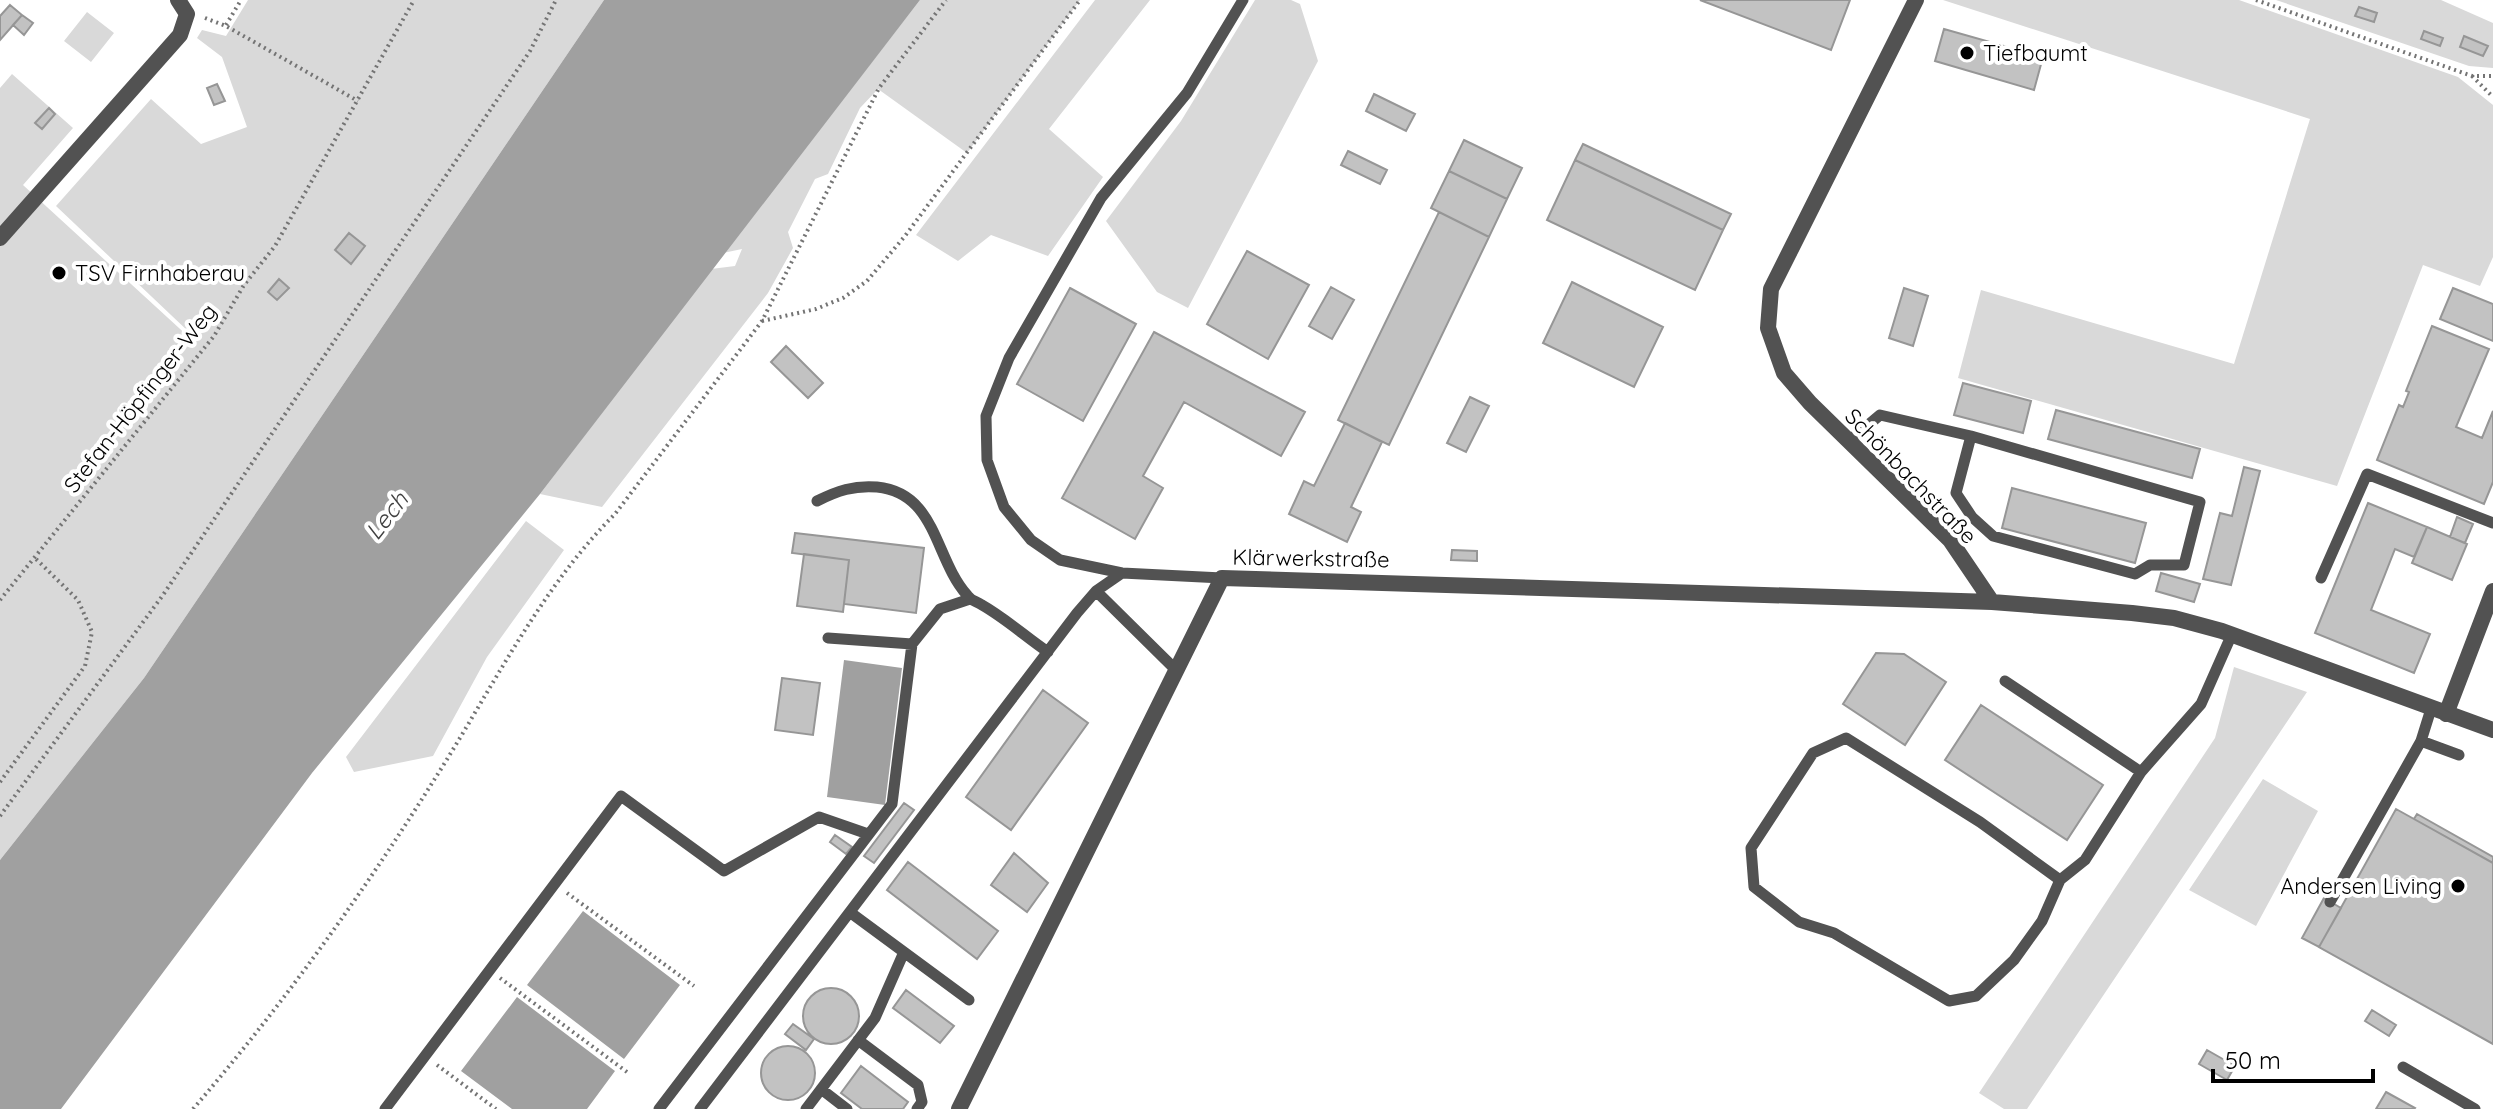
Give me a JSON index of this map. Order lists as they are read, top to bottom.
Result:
{
  "streets": {
    "street": ["Schönbachstraße", "Klärwerkstraße"],
    "path": ["Stefan-Höpfinger-Weg"]
  },
  "crossings": [
    ["Schönbachstraße", "Klärwerkstraße"]
  ],
  "water": ["Lech"],
  "places": ["Tiefbaumt", "TSV Firnhaberau", "Andersen Living"],
  "scale_bar": "50 m"
}
